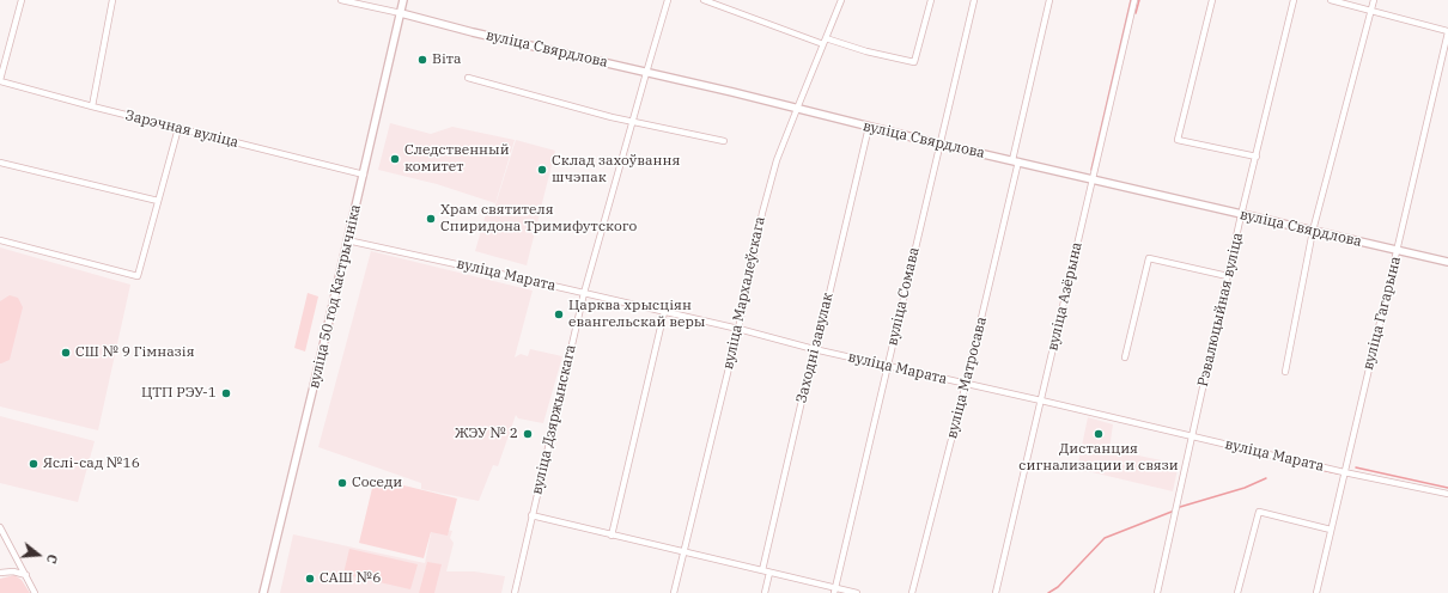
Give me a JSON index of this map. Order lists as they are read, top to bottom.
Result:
{
  "streets": {
    "main road": ["вуліца Свярдлова", "вуліца 50 год Кастрычніка"],
    "street": [
      "Зарэчная вуліца",
      "вуліца Марата",
      "вуліца Мархалеўскага",
      "вуліца Сомава",
      "вуліца Азёрына",
      "Рэвалюцыйная вуліца",
      "вуліца Гагарына",
      "Заходні завулак",
      "вуліца Матросава",
      "вуліца Дзяржынскага"
    ]
  },
  "crossings": [
    ["вуліца Свярдлова", "вуліца Мархалеўскага"],
    ["вуліца Свярдлова", "вуліца 50 год Кастрычніка"],
    ["вуліца Свярдлова", "вуліца Сомава"],
    ["вуліца Свярдлова", "вуліца Азёрына"],
    ["вуліца Свярдлова", "Рэвалюцыйная вуліца"],
    ["вуліца Свярдлова", "вуліца Гагарына"],
    ["вуліца Свярдлова", "Заходні завулак"],
    ["вуліца Свярдлова", "вуліца Матросава"],
    ["вуліца Свярдлова", "вуліца Дзяржынскага"],
    ["Зарэчная вуліца", "вуліца 50 год Кастрычніка"],
    ["вуліца Марата", "вуліца Мархалеўскага"],
    ["вуліца Марата", "вуліца 50 год Кастрычніка"],
    ["вуліца Марата", "вуліца Сомава"],
    ["вуліца Марата", "вуліца Азёрына"],
    ["вуліца Марата", "Рэвалюцыйная вуліца"],
    ["вуліца Марата", "вуліца Гагарына"],
    ["вуліца Марата", "Заходні завулак"],
    ["вуліца Марата", "вуліца Матросава"],
    ["вуліца Марата", "вуліца Дзяржынскага"]
  ],
  "places": [
    "Віта",
    "Следственный комитет",
    "Склад захоўвання шчэпак",
    "Храм святителя Спиридона Тримифутского",
    "Царква хрысціян евангельскай веры",
    "СШ № 9 Гімназія",
    "ЦТП РЭУ-1",
    "ЖЭУ № 2",
    "Дистанция сигнализации и связи",
    "Яслі-сад №16",
    "Соседи",
    "САШ №6"
  ],
  "north": "right"
}
